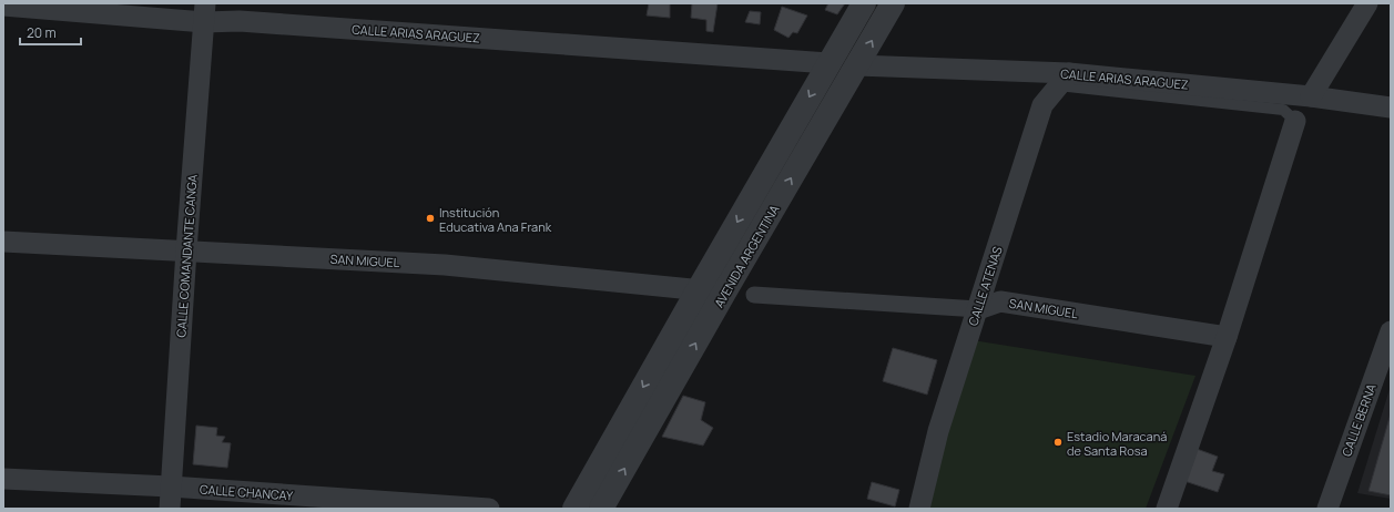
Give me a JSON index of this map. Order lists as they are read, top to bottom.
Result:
{
  "streets": {
    "street": [
      "CALLE ARIAS ARAGUEZ",
      "CALLE COMANDANTE CANGA",
      "AVENIDA ARGENTINA",
      "SAN MIGUEL",
      "CALLE ATENAS",
      "CALLE BERNA",
      "CALLE CHANCAY"
    ]
  },
  "crossings": [
    ["CALLE ARIAS ARAGUEZ", "CALLE COMANDANTE CANGA"],
    ["CALLE ARIAS ARAGUEZ", "AVENIDA ARGENTINA"],
    ["CALLE ARIAS ARAGUEZ", "CALLE ATENAS"],
    ["CALLE COMANDANTE CANGA", "SAN MIGUEL"],
    ["CALLE COMANDANTE CANGA", "CALLE CHANCAY"],
    ["AVENIDA ARGENTINA", "SAN MIGUEL"],
    ["SAN MIGUEL", "CALLE ATENAS"]
  ],
  "places": ["Institución Educativa Ana Frank", "Estadio Maracaná de Santa Rosa"],
  "scale_bar": "20 m"
}
